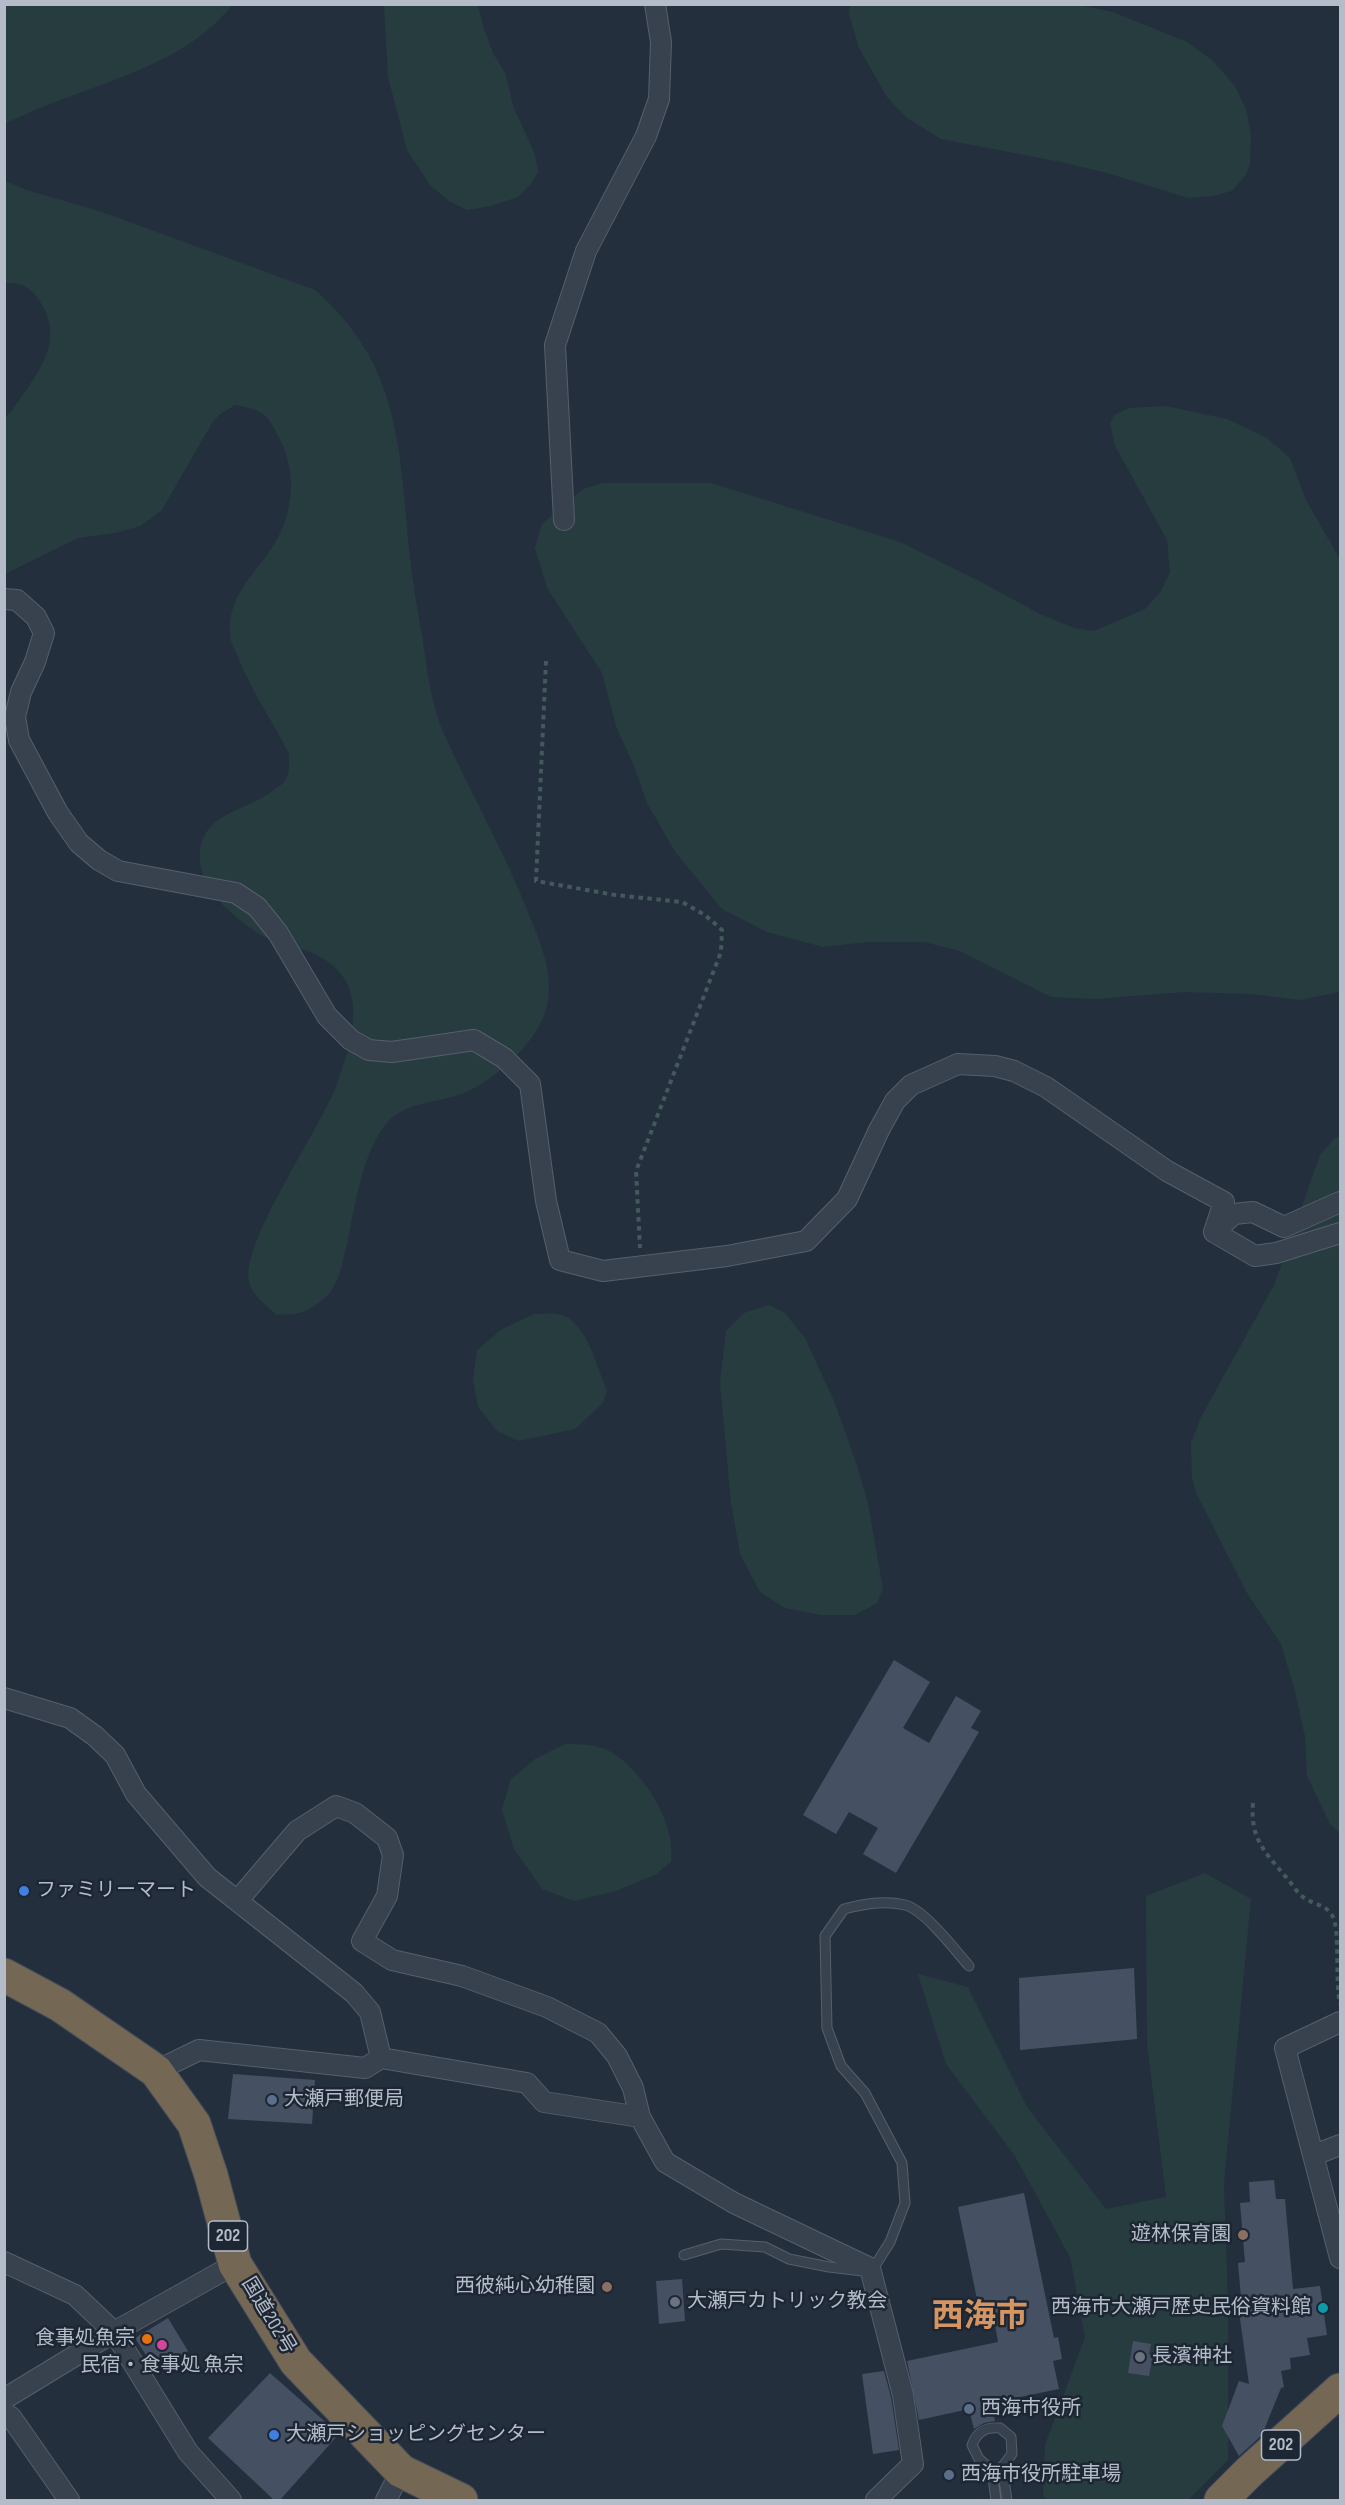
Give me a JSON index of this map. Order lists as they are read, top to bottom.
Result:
{
  "streets": {
    "highway": ["202", "国道202号"]
  },
  "districts": ["西海市"],
  "places": [
    "ファミリーマート",
    "大瀬戸郵便局",
    "遊林保育園",
    "西彼純心幼稚園",
    "大瀬戸カトリック教会",
    "西海市大瀬戸歴史民俗資料館",
    "食事処魚宗",
    "民宿・食事処 魚宗",
    "長濱神社",
    "西海市役所",
    "大瀬戸ショッピングセンター",
    "西海市役所駐車場"
  ]
}
